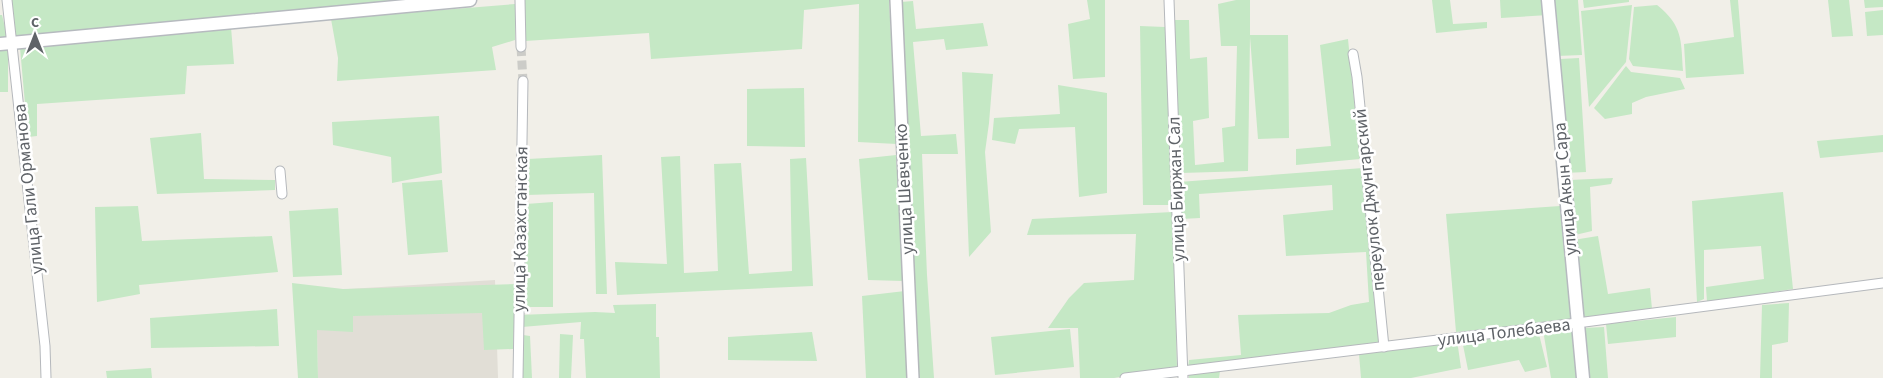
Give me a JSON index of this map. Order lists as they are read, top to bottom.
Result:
{
  "streets": {
    "main road": ["улица Акын Сара"],
    "street": [
      "улица Гали Орманова",
      "улица Шевченко",
      "улица Биржан Сал",
      "переулок Джунгарский",
      "улица Казахстанская",
      "улица Толебаева"
    ]
  },
  "crossings": [
    ["улица Биржан Сал", "улица Толебаева"],
    ["улица Акын Сара", "улица Толебаева"],
    ["переулок Джунгарский", "улица Толебаева"]
  ],
  "north": "top"
}
